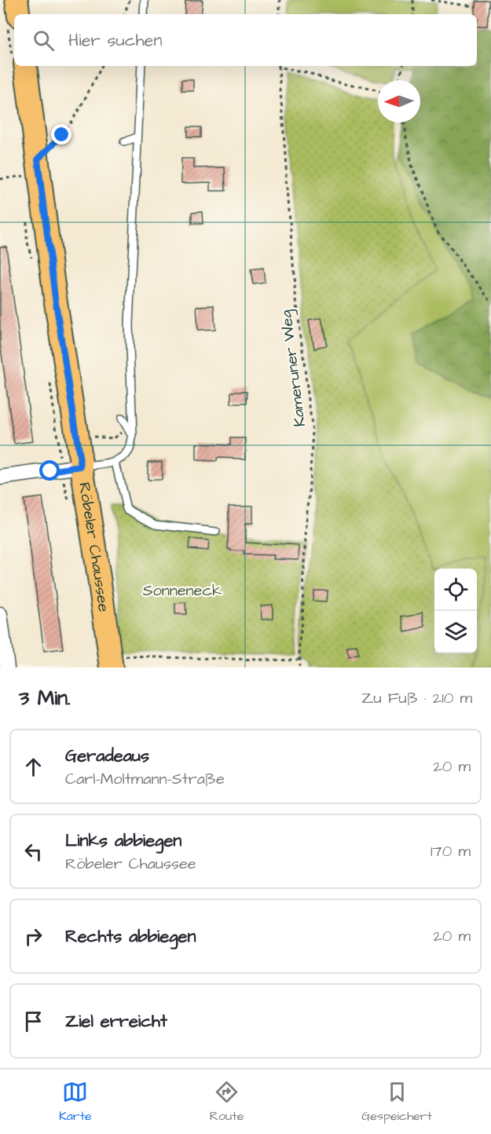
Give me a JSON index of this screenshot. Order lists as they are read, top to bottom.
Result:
{
  "streets": {
    "main road": ["Röbeler Chaussee"],
    "path": ["Kameruner Weg"]
  },
  "parks": ["Sonneneck"],
  "north": "left",
  "page": {
    "search": "Hier suchen",
    "heading": ["3 Min.", "Zu Fuß · 210 m"],
    "list": [
      ["Geradeaus", "Carl-Moltmann-Straße", "20 m"],
      ["Links abbiegen", "Röbeler Chaussee", "170 m"],
      ["Rechts abbiegen", "20 m"],
      "Ziel erreicht"
    ],
    "nav": ["Karte", "Route", "Gespeichert"]
  }
}
